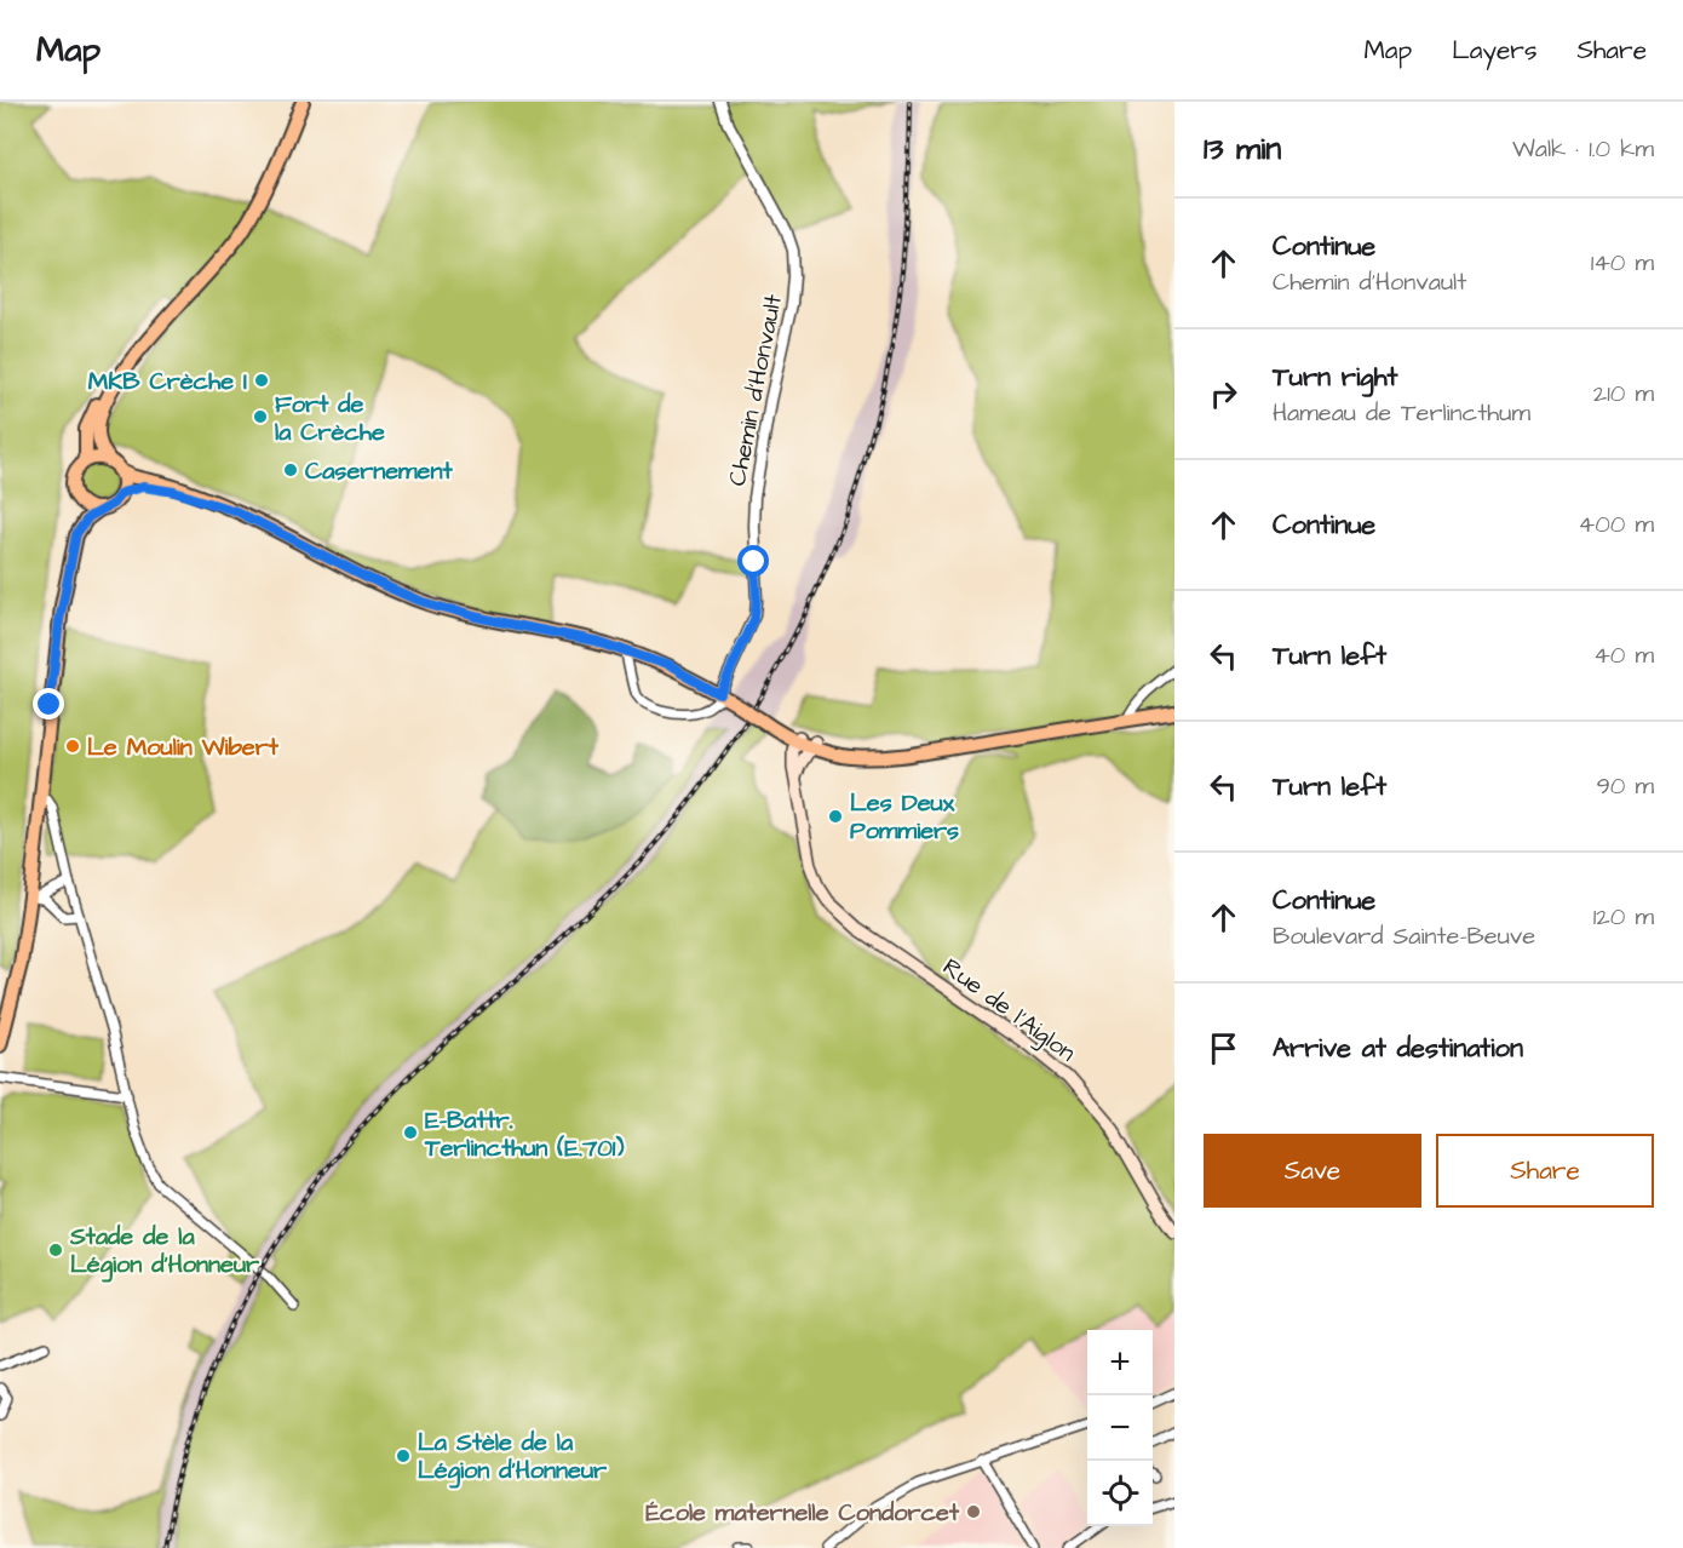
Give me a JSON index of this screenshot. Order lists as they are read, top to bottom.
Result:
{
  "streets": {
    "main road": ["Rue de l'Aiglon"],
    "street": ["Chemin d'Honvault"]
  },
  "places": [
    "MKB Crèche I",
    "Fort de la Crèche",
    "Casernement",
    "Le Moulin Wibert",
    "Les Deux Pommiers",
    "E-Battr. Terlincthun (E.701)",
    "Stade de la Légion d'Honneur",
    "La Stèle de la Légion d'Honneur",
    "École maternelle Condorcet"
  ],
  "page": {
    "header": "Map",
    "nav": ["Map", "Layers", "Share"],
    "heading": ["13 min", "Walk · 1.0 km"],
    "list": [
      ["Continue", "Chemin d'Honvault", "140 m"],
      ["Turn right", "Hameau de Terlincthum", "210 m"],
      ["Continue", "400 m"],
      ["Turn left", "40 m"],
      ["Turn left", "90 m"],
      ["Continue", "Boulevard Sainte-Beuve", "120 m"],
      "Arrive at destination"
    ],
    "buttons": ["Save", "Share"],
    "map_buttons": ["+", "−"]
  }
}
